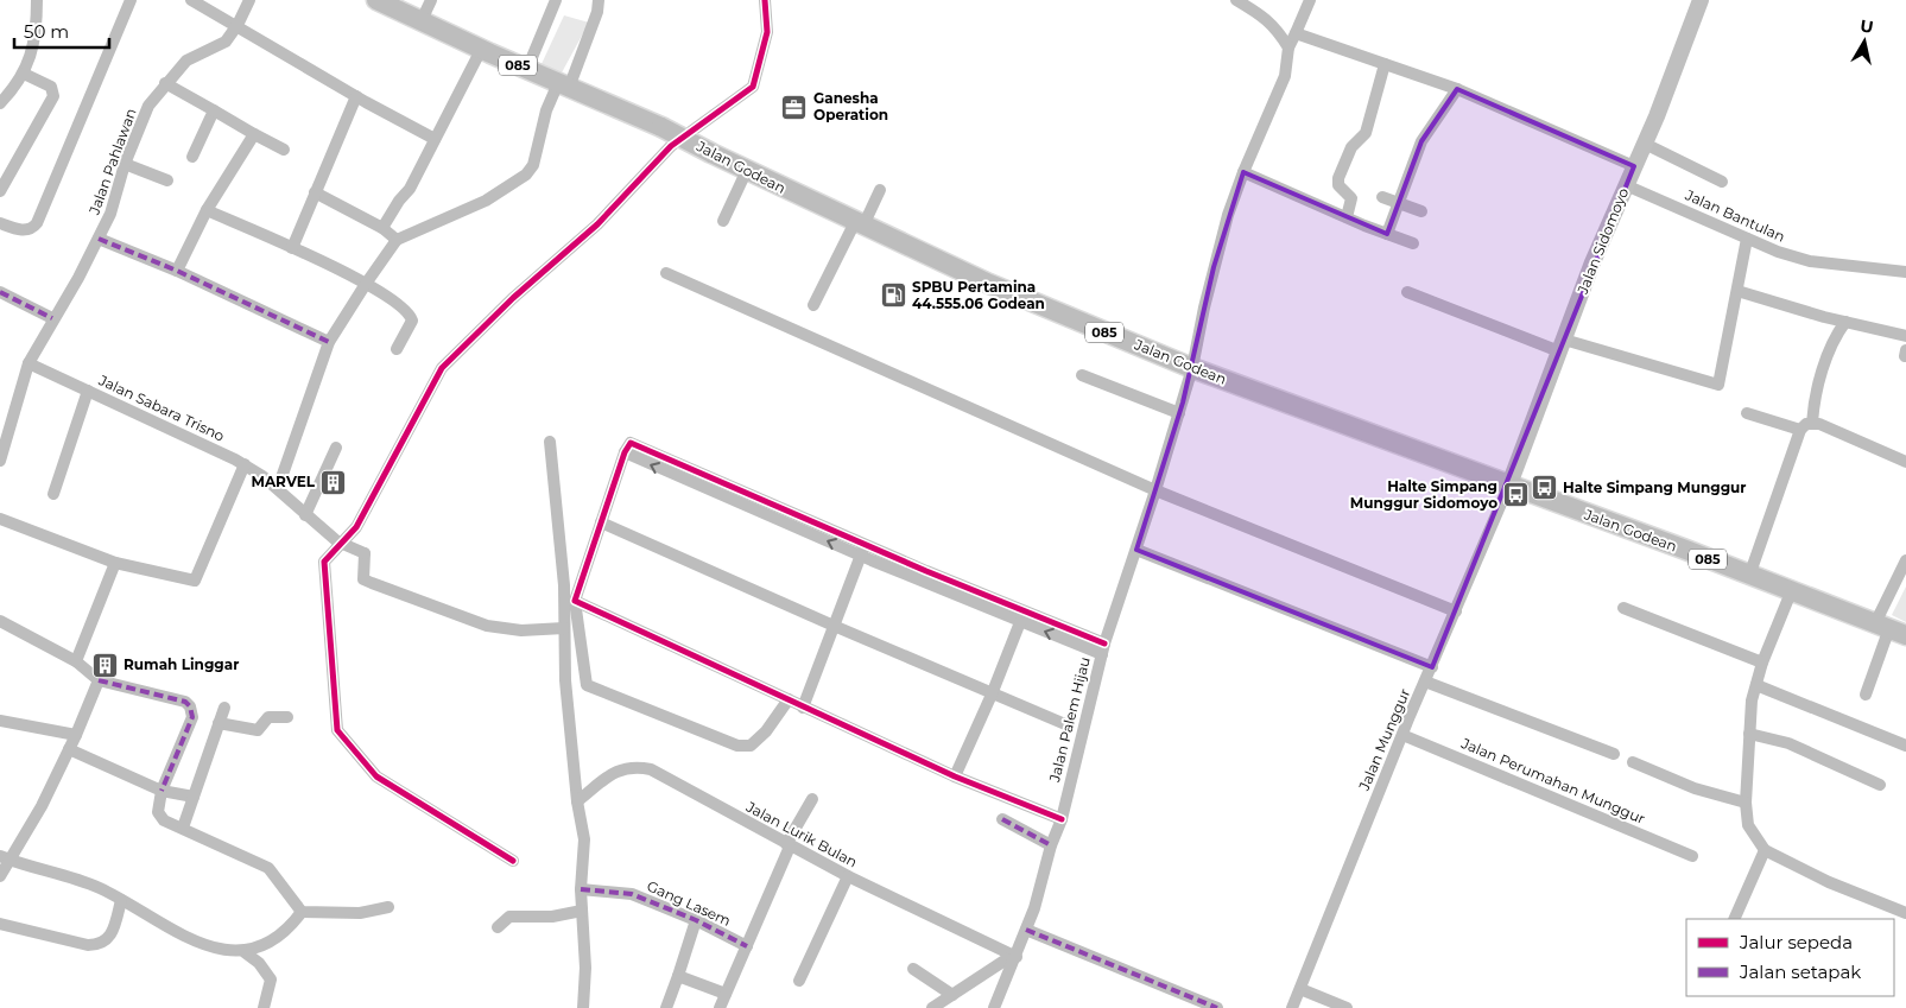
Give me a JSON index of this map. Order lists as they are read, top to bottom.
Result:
{
  "streets": {
    "main road": ["085", "Jalan Godean", "Jalan Sidomoyo"],
    "street": [
      "Jalan Pahlawan",
      "Jalan Bantulan",
      "Jalan Sabara Trisno",
      "Jalan Palem Hijau",
      "Jalan Munggur",
      "Jalan Perumahan Munggur",
      "Jalan Lurik Bulan",
      "Gang Lasem"
    ]
  },
  "crossings": [
    ["Jalan Pahlawan", "Jalan Sabara Trisno"],
    ["Jalan Godean", "Jalan Sidomoyo"],
    ["Jalan Godean", "Jalan Palem Hijau"],
    ["Jalan Godean", "Jalan Munggur"],
    ["Jalan Bantulan", "Jalan Sidomoyo"],
    ["Jalan Sidomoyo", "Jalan Munggur"],
    ["Jalan Palem Hijau", "Jalan Lurik Bulan"],
    ["Jalan Munggur", "Jalan Perumahan Munggur"]
  ],
  "places": {
    "office": ["Ganesha Operation"],
    "fuel station": ["SPBU Pertamina 44.555.06 Godean"],
    "building": ["MARVEL", "Rumah Linggar"],
    "bus stop": ["Halte Simpang Munggur", "Halte Simpang Munggur Sidomoyo"]
  },
  "legend": ["Jalur sepeda", "Jalan setapak"],
  "scale_bar": "50 m",
  "north": "top"
}
